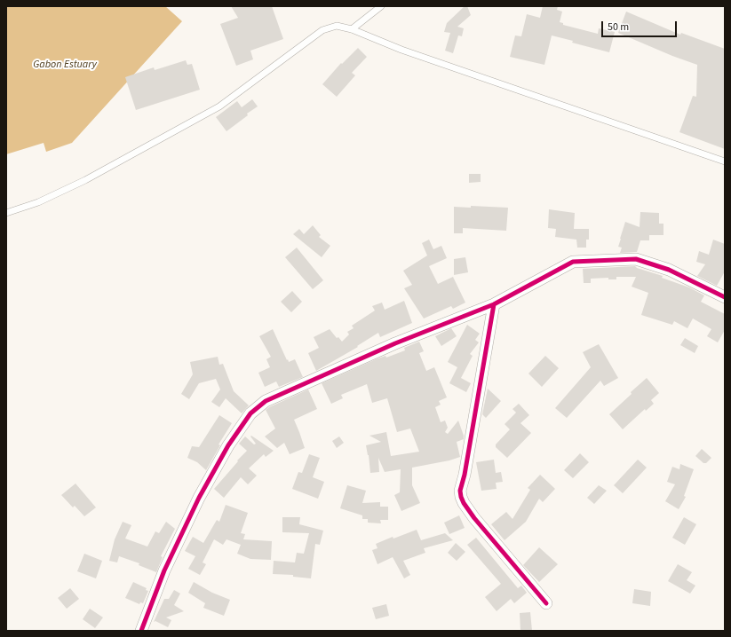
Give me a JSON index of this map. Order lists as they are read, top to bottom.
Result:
{
  "water": ["Gabon Estuary"],
  "scale_bar": "50 m"
}
